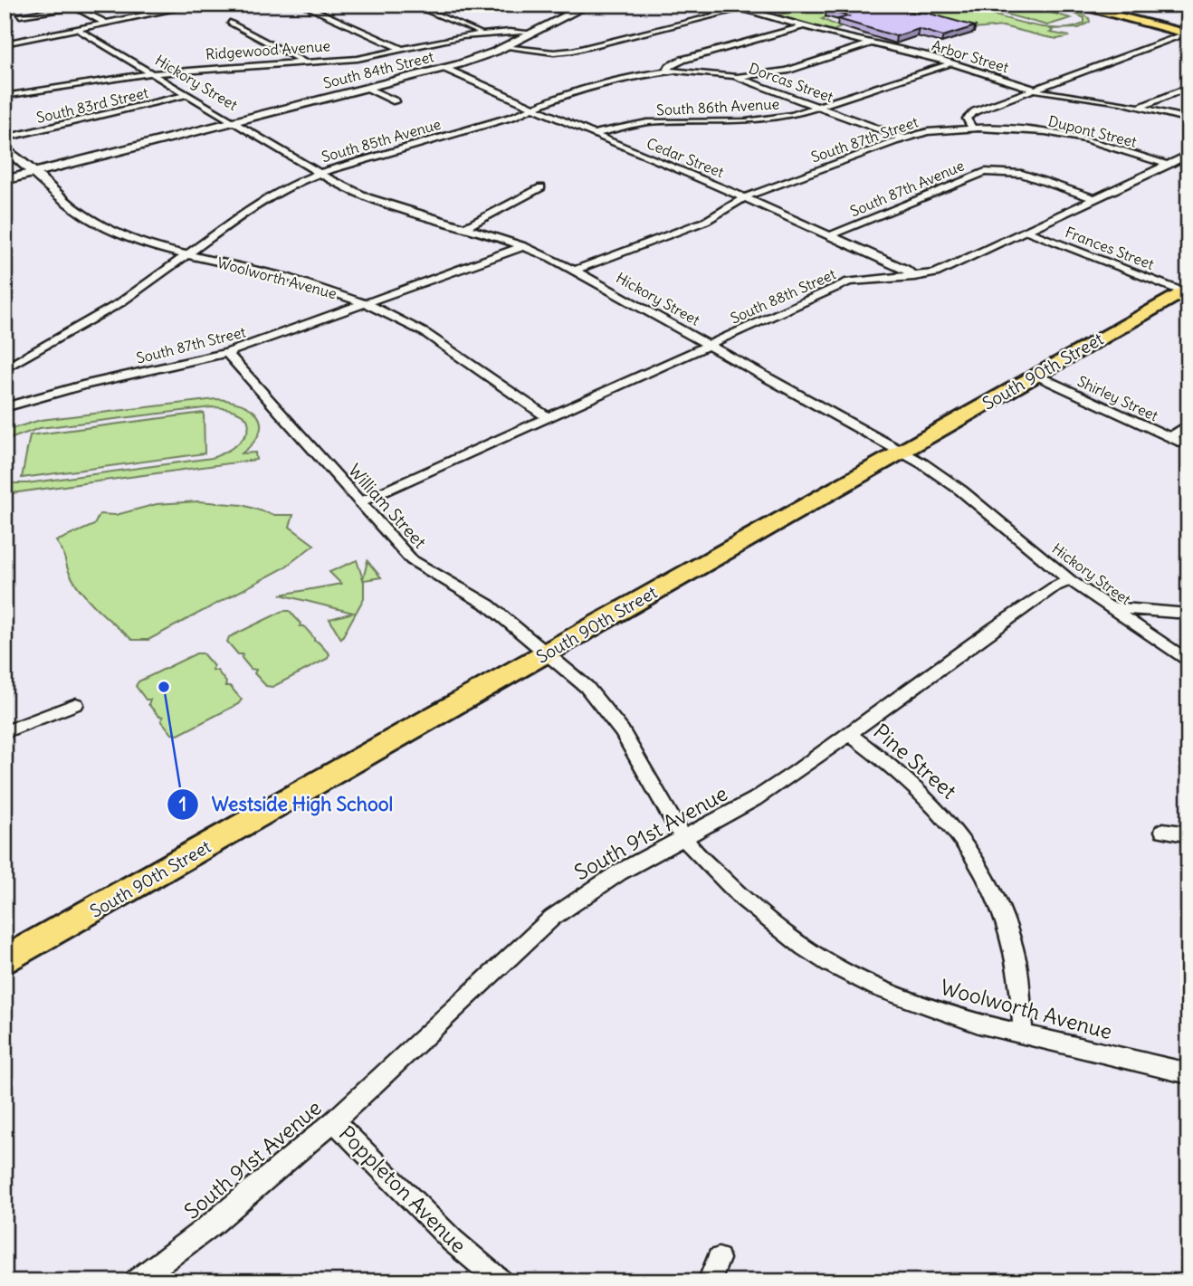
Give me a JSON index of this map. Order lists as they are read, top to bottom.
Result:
{
  "streets": {
    "main road": ["Ridgewood Avenue", "South 84th Street", "South 90th Street"],
    "street": [
      "Arbor Street",
      "Hickory Street",
      "Dorcas Street",
      "South 83rd Street",
      "South 86th Avenue",
      "Dupont Street",
      "South 87th Street",
      "South 85th Avenue",
      "Cedar Street",
      "South 87th Avenue",
      "Frances Street",
      "Woolworth Avenue",
      "South 88th Street",
      "Shirley Street",
      "William Street",
      "Pine Street",
      "South 91st Avenue",
      "Poppleton Avenue"
    ]
  },
  "crossings": [
    ["Ridgewood Avenue", "South 84th Street"],
    ["Ridgewood Avenue", "Hickory Street"],
    ["Arbor Street", "South 84th Street"],
    ["Arbor Street", "South 86th Avenue"],
    ["Arbor Street", "South 85th Avenue"],
    ["South 84th Street", "Hickory Street"],
    ["South 84th Street", "Cedar Street"],
    ["South 84th Street", "Woolworth Avenue"],
    ["Hickory Street", "South 83rd Street"],
    ["Hickory Street", "South 87th Street"],
    ["Hickory Street", "South 85th Avenue"],
    ["Hickory Street", "South 88th Street"],
    ["Hickory Street", "South 90th Street"],
    ["Hickory Street", "South 91st Avenue"],
    ["Dorcas Street", "South 86th Avenue"],
    ["Dorcas Street", "South 87th Street"],
    ["Dorcas Street", "South 85th Avenue"],
    ["South 86th Avenue", "Cedar Street"],
    ["Dupont Street", "South 87th Street"],
    ["Dupont Street", "South 88th Street"],
    ["South 87th Street", "Cedar Street"],
    ["South 87th Street", "Woolworth Avenue"],
    ["South 87th Street", "William Street"],
    ["South 85th Avenue", "Cedar Street"],
    ["South 85th Avenue", "Woolworth Avenue"],
    ["Cedar Street", "South 87th Avenue"],
    ["Cedar Street", "South 88th Street"],
    ["South 87th Avenue", "South 88th Street"],
    ["Frances Street", "South 88th Street"],
    ["Frances Street", "South 90th Street"],
    ["Woolworth Avenue", "South 88th Street"],
    ["Woolworth Avenue", "South 90th Street"],
    ["Woolworth Avenue", "William Street"],
    ["Woolworth Avenue", "Pine Street"],
    ["Woolworth Avenue", "South 91st Avenue"],
    ["South 88th Street", "William Street"],
    ["South 90th Street", "Shirley Street"],
    ["South 90th Street", "William Street"],
    ["Pine Street", "South 91st Avenue"],
    ["South 91st Avenue", "Poppleton Avenue"]
  ],
  "places": ["Westside High School"]
}
